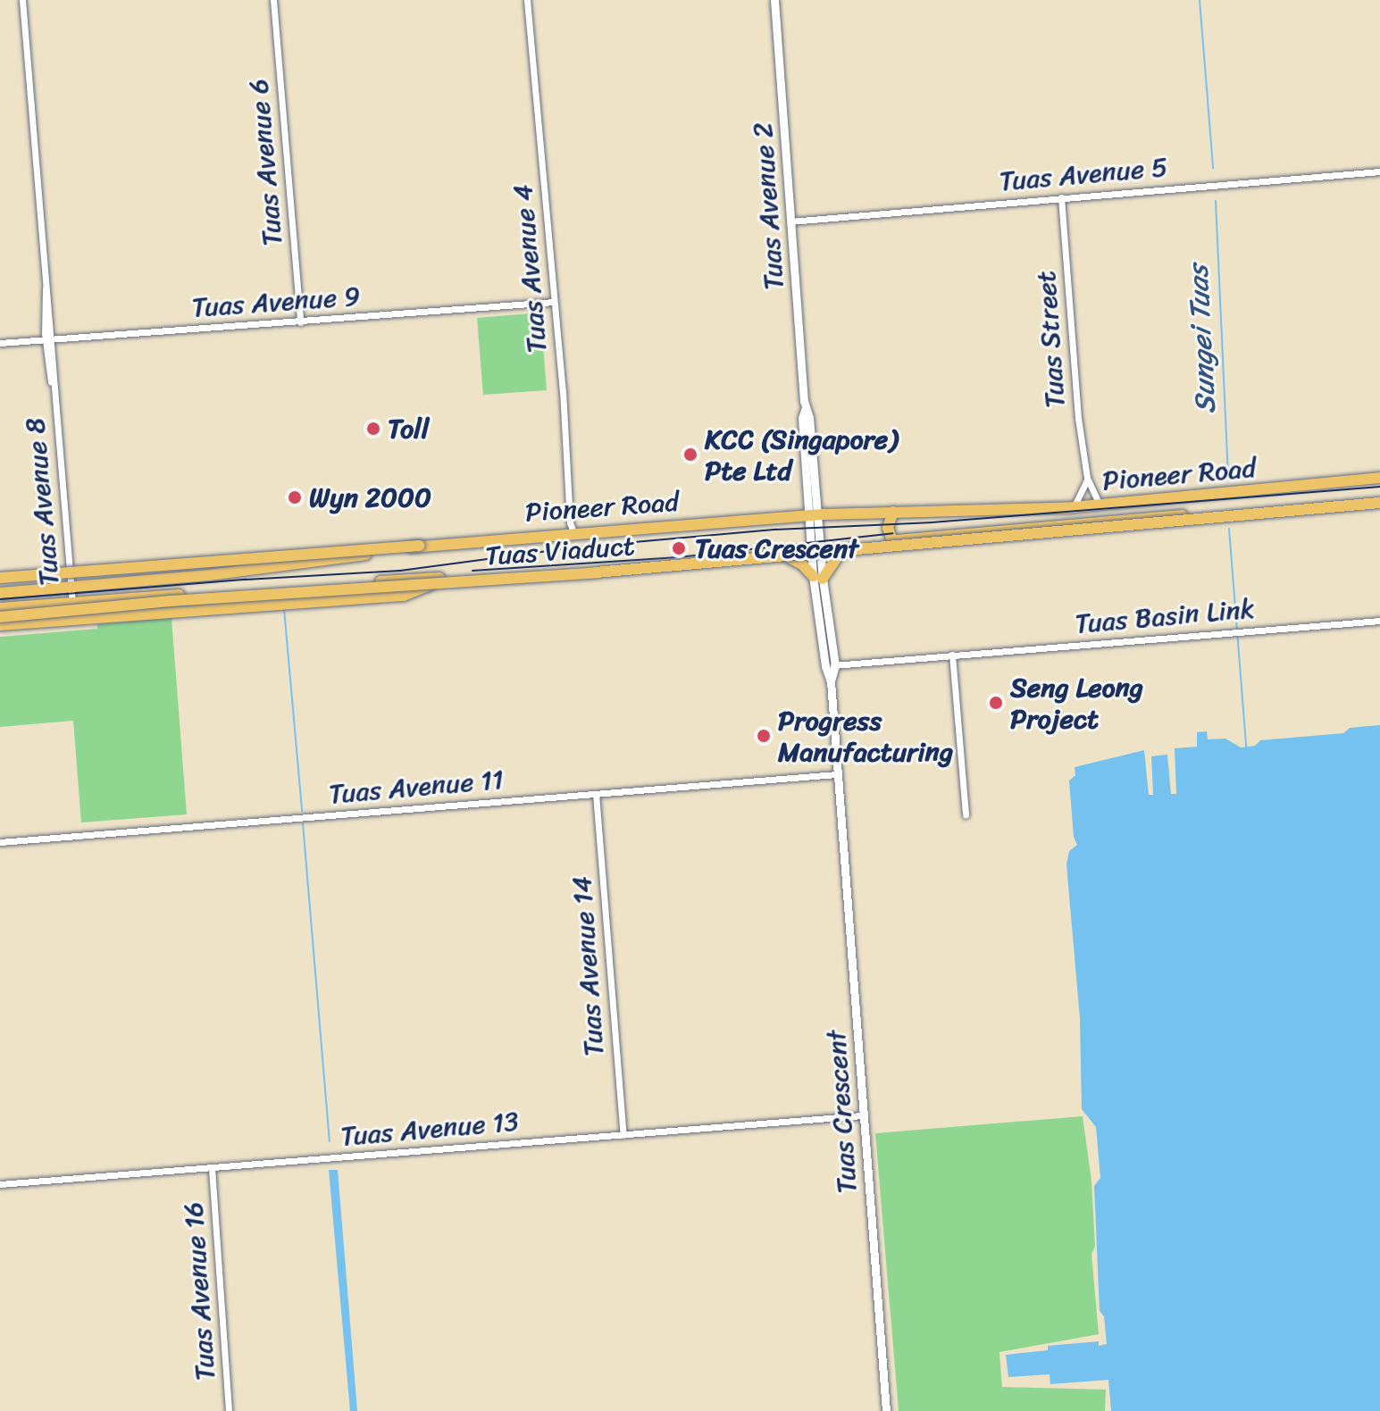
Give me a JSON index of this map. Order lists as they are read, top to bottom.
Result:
{
  "streets": {
    "main road": ["Pioneer Road", "Tuas Viaduct"],
    "street": [
      "Tuas Avenue 6",
      "Tuas Avenue 5",
      "Tuas Avenue 2",
      "Tuas Avenue 4",
      "Tuas Avenue 9",
      "Tuas Street",
      "Tuas Avenue 8",
      "Tuas Basin Link",
      "Tuas Avenue 11",
      "Tuas Avenue 14",
      "Tuas Crescent",
      "Tuas Avenue 13",
      "Tuas Avenue 16"
    ]
  },
  "crossings": [
    ["Tuas Avenue 6", "Tuas Avenue 9"],
    ["Tuas Avenue 5", "Tuas Avenue 2"],
    ["Tuas Avenue 5", "Tuas Street"],
    ["Tuas Avenue 2", "Pioneer Road"],
    ["Tuas Avenue 2", "Tuas Crescent"],
    ["Tuas Avenue 4", "Tuas Avenue 9"],
    ["Tuas Avenue 4", "Pioneer Road"],
    ["Tuas Avenue 9", "Tuas Avenue 8"],
    ["Tuas Street", "Pioneer Road"],
    ["Pioneer Road", "Tuas Avenue 8"],
    ["Pioneer Road", "Tuas Viaduct"],
    ["Pioneer Road", "Tuas Crescent"],
    ["Tuas Basin Link", "Tuas Crescent"],
    ["Tuas Avenue 11", "Tuas Avenue 14"],
    ["Tuas Avenue 11", "Tuas Crescent"],
    ["Tuas Avenue 14", "Tuas Avenue 13"],
    ["Tuas Crescent", "Tuas Avenue 13"],
    ["Tuas Avenue 13", "Tuas Avenue 16"]
  ],
  "water": ["Sungei Tuas"],
  "places": [
    "Toll",
    "KCC (Singapore) Pte Ltd",
    "Wyn 2000",
    "Tuas Crescent",
    "Seng Leong Project",
    "Progress Manufacturing"
  ]
}
